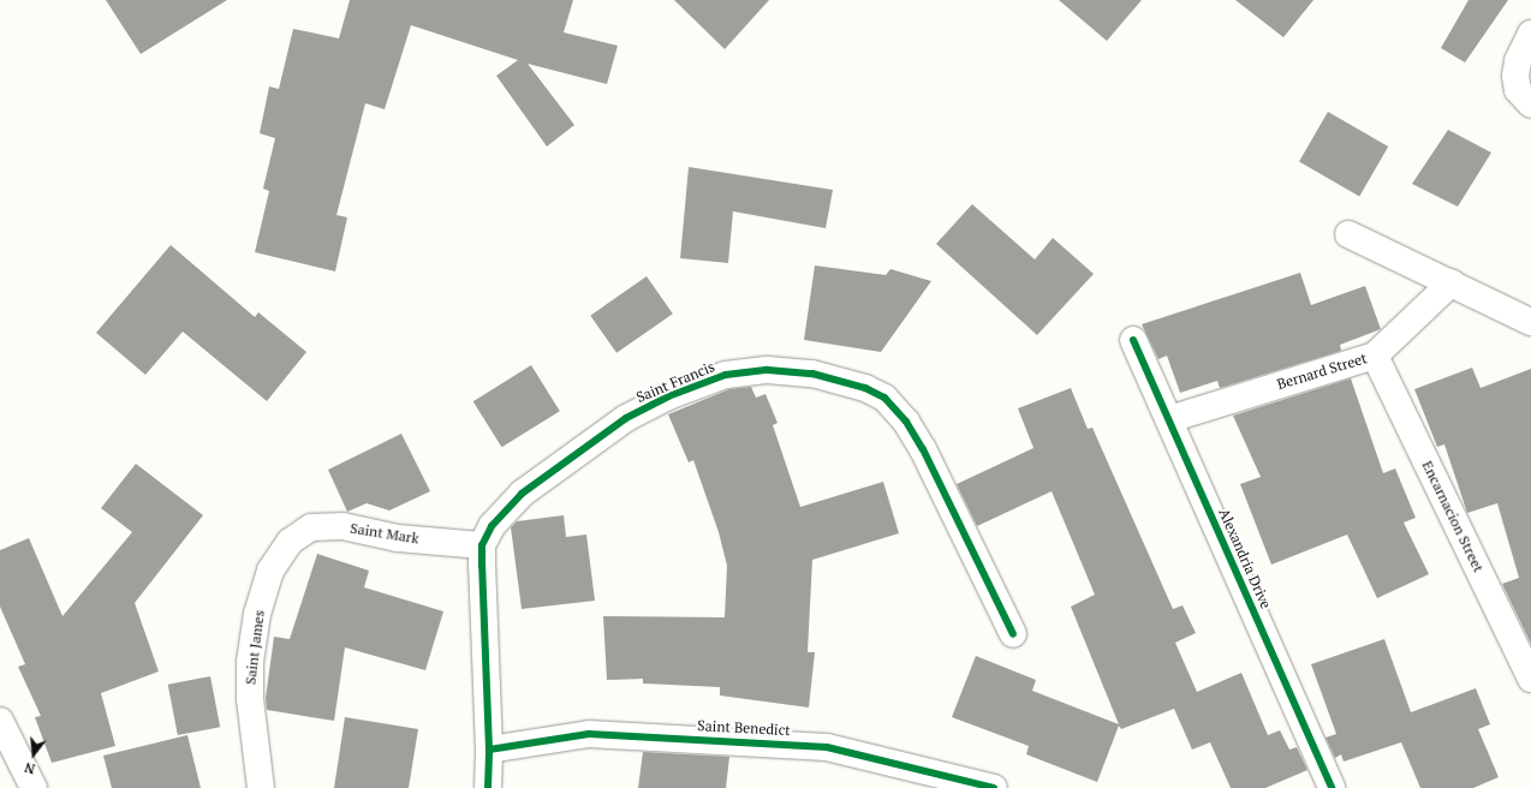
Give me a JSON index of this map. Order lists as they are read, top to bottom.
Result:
{
  "streets": {
    "street": [
      "Bernard Street",
      "Saint Francis",
      "Encarnacion Street",
      "Saint Mark",
      "Alexandria Drive",
      "Saint James",
      "Saint Benedict"
    ]
  },
  "crossings": [
    ["Bernard Street", "Encarnacion Street"],
    ["Bernard Street", "Alexandria Drive"],
    ["Saint Francis", "Saint Mark"],
    ["Saint Mark", "Saint James"]
  ],
  "north": "bottom"
}
